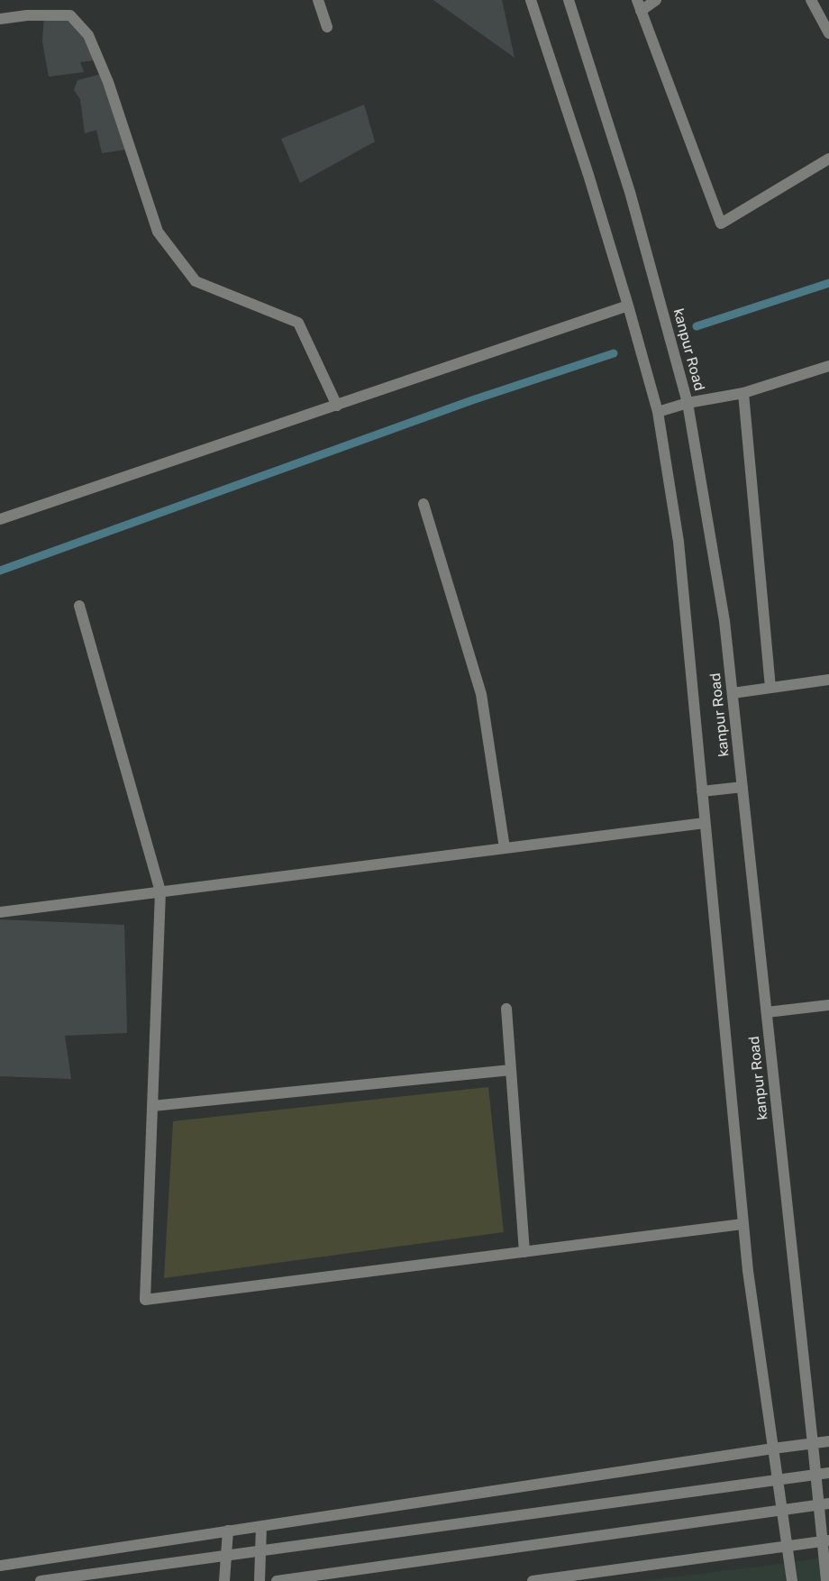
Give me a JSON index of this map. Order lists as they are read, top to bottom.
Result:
{
  "streets": {
    "street": ["kanpur Road"]
  }
}
